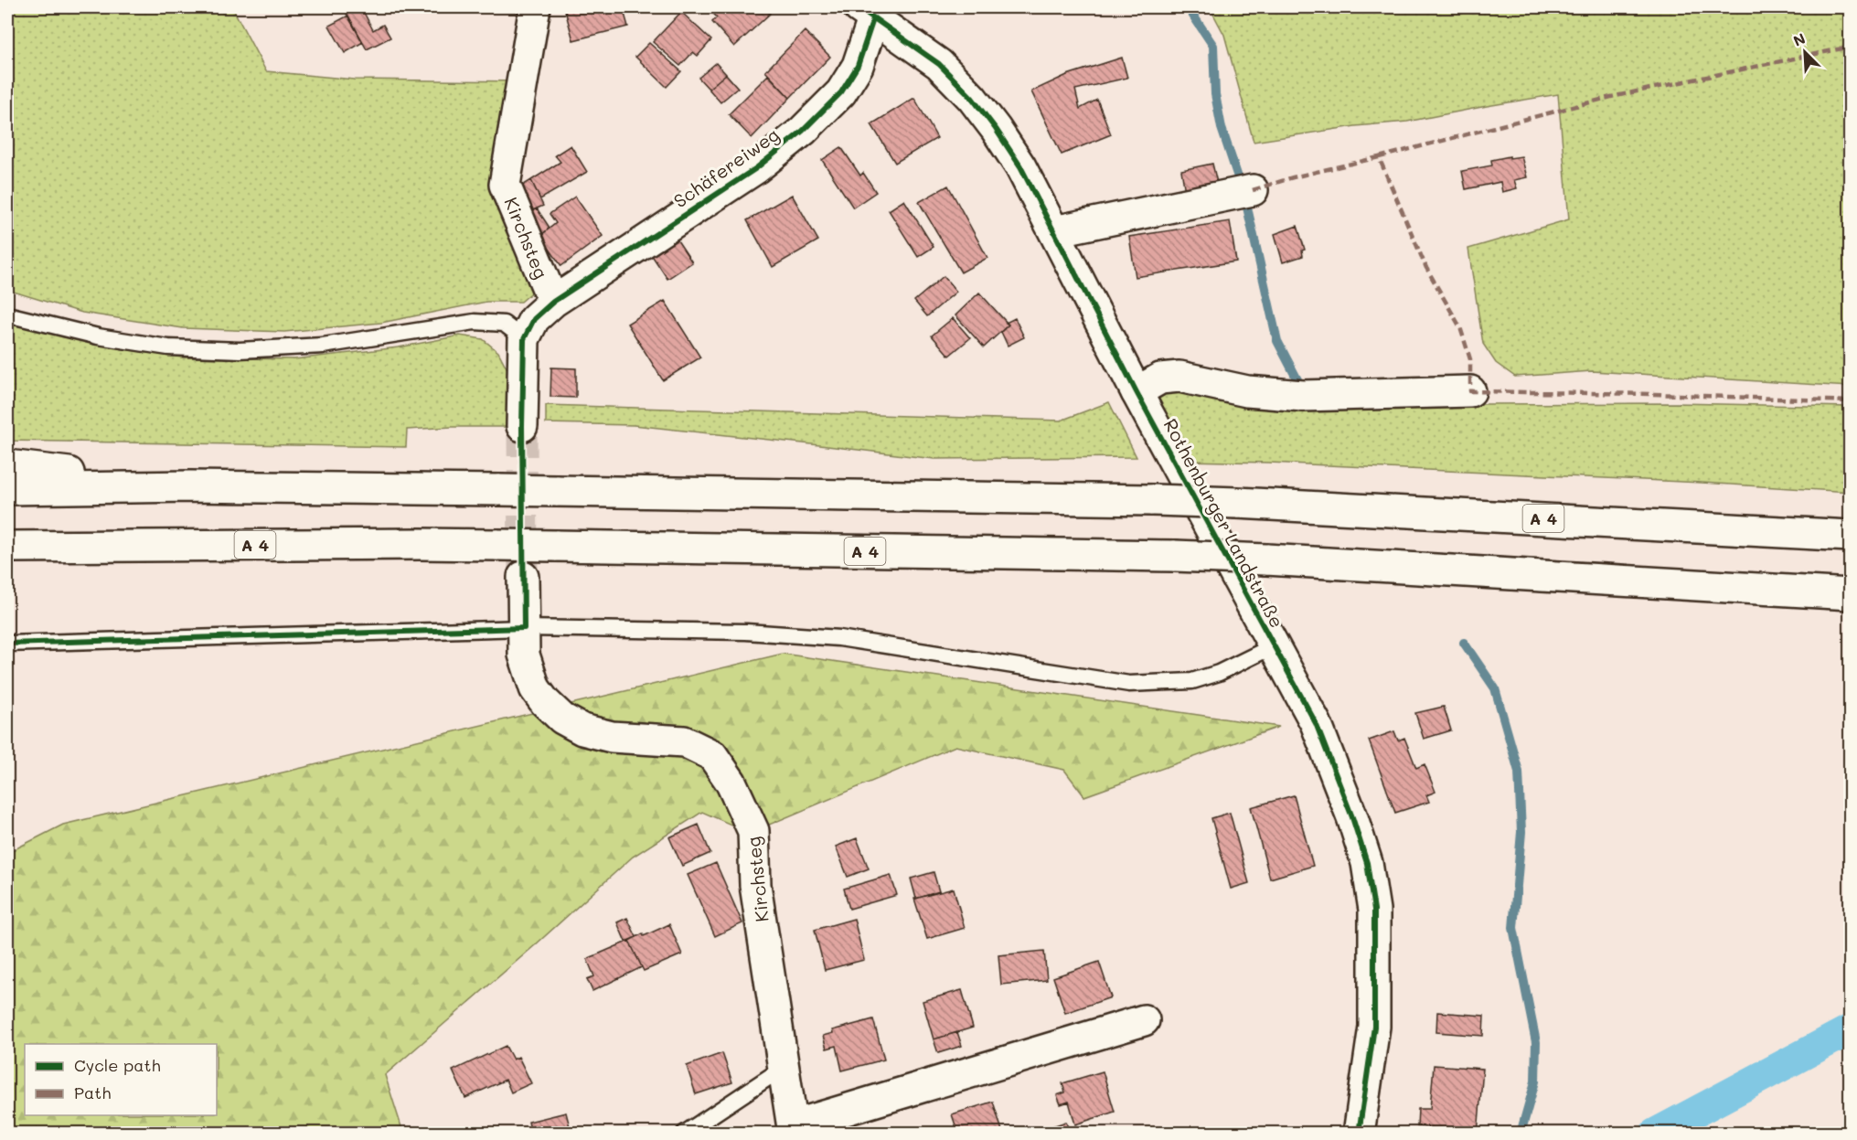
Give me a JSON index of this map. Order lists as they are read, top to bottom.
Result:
{
  "streets": {
    "main road": [
      "Schäfereiweg",
      "Kirchsteg",
      "A 4",
      "Rothenburger Landstraße"
    ]
  },
  "crossings": [
    ["Schäfereiweg", "Kirchsteg"],
    ["Schäfereiweg", "Rothenburger Landstraße"]
  ],
  "legend": ["Cycle path", "Path"],
  "north": "top left"
}
